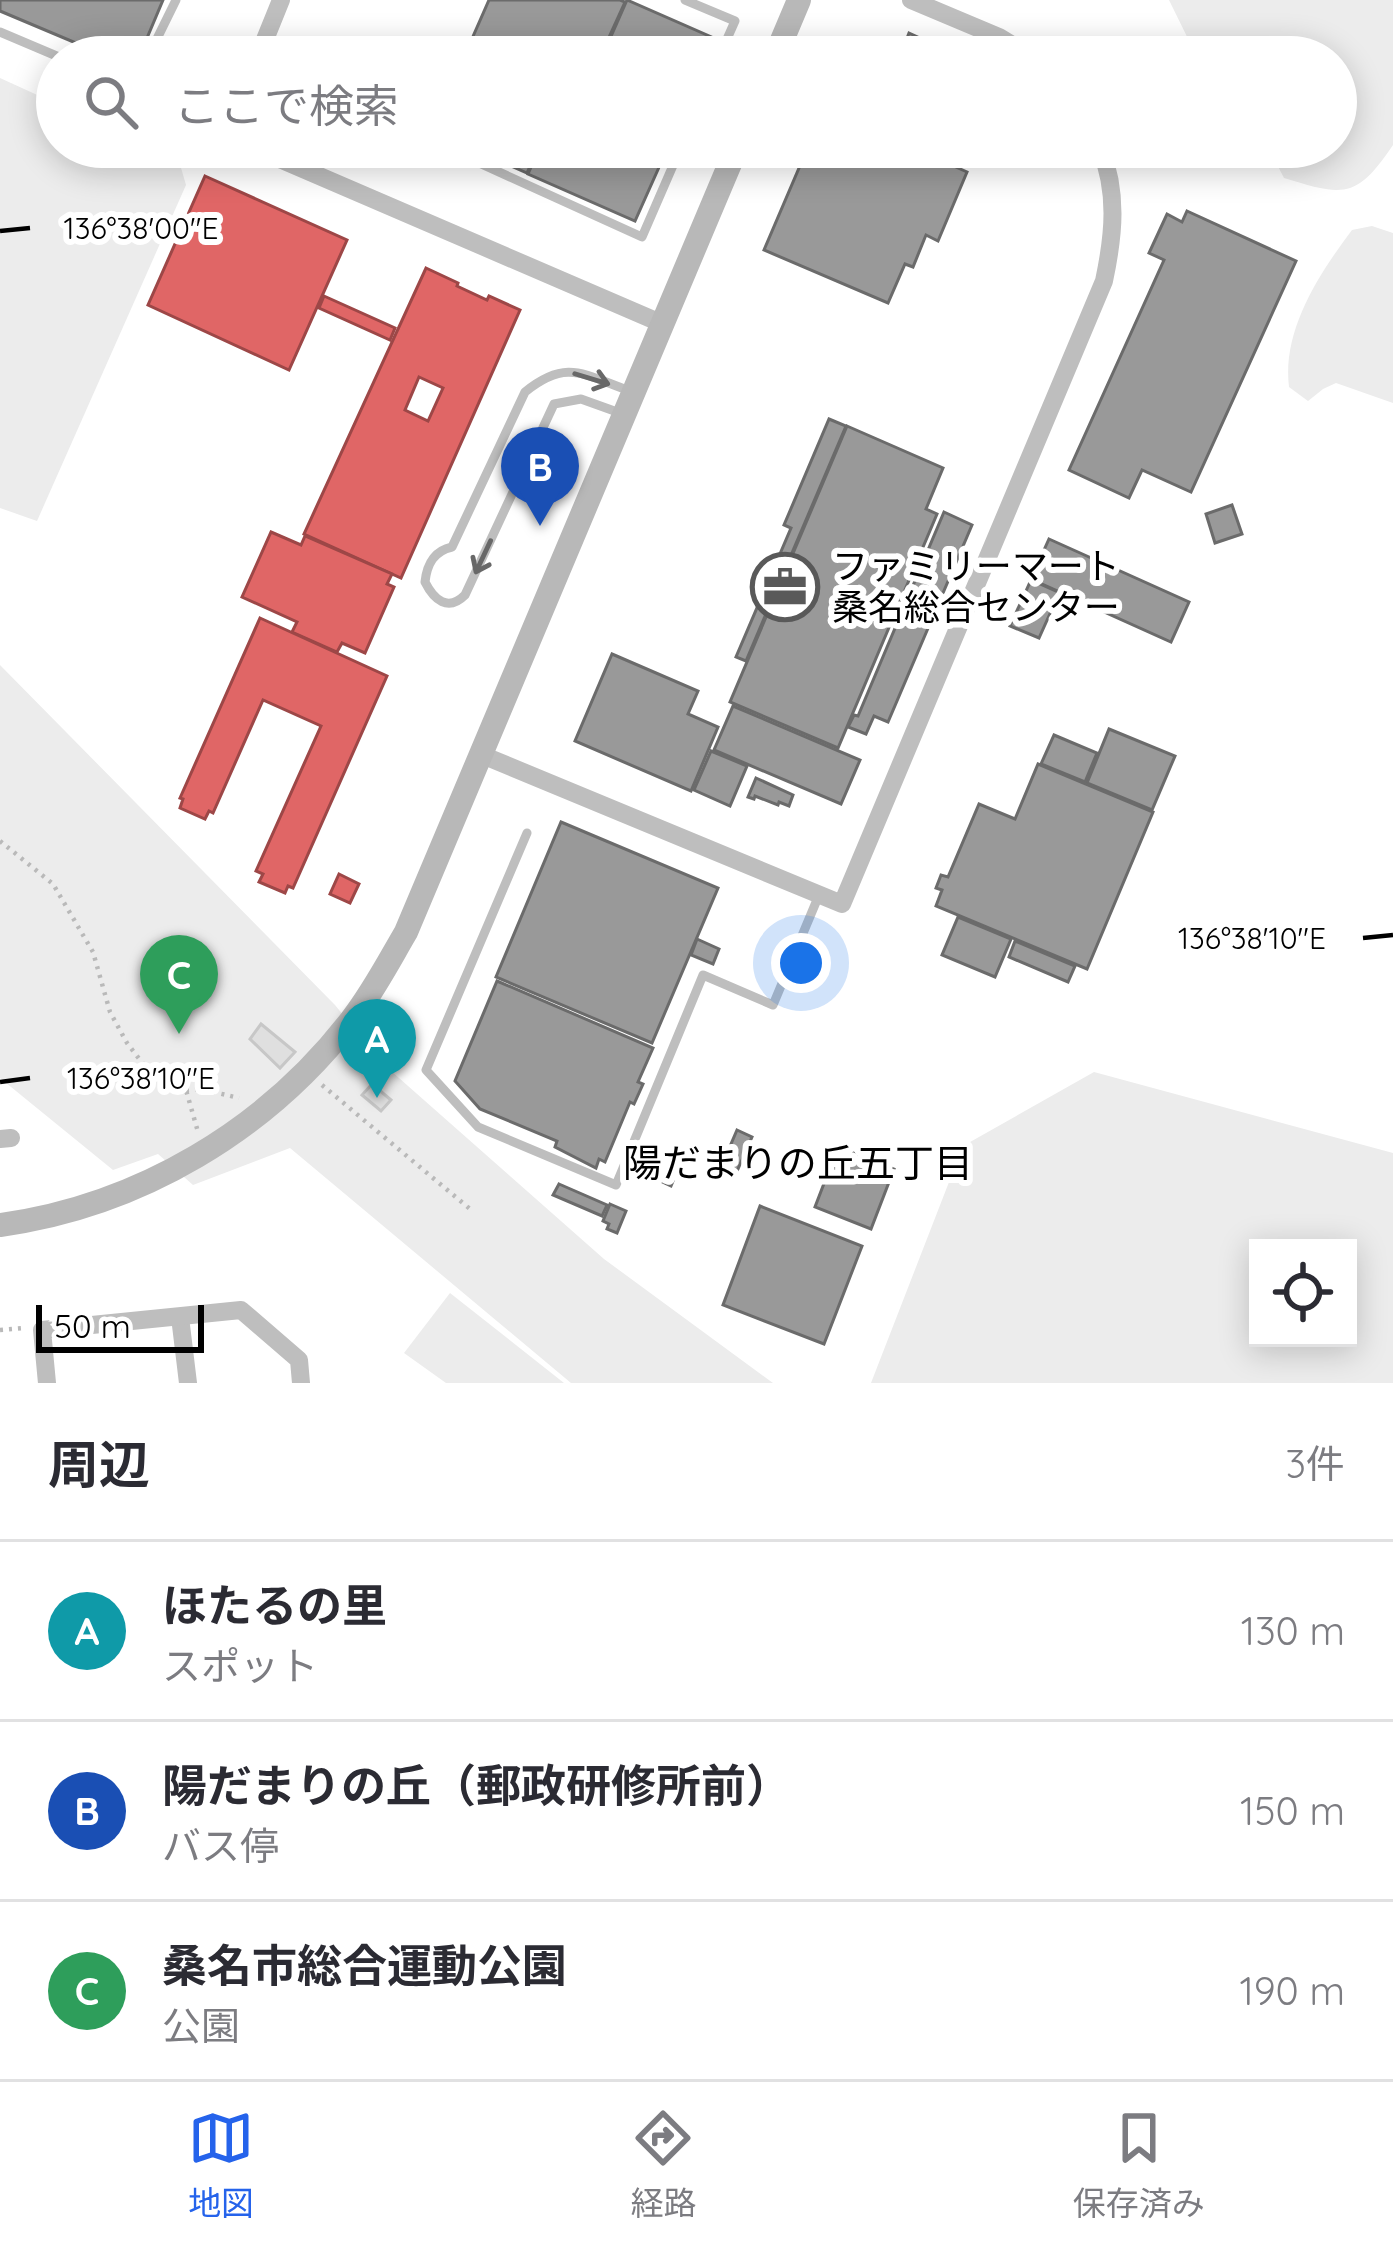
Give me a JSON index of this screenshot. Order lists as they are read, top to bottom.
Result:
{
  "districts": ["陽だまりの丘五丁目"],
  "places": {
    "office": ["ファミリーマート 桑名総合センター"]
  },
  "scale_bar": "50 m",
  "page": {
    "search": "ここで検索",
    "pins": ["B", "C", "A"],
    "scale": "50 m",
    "heading": ["周辺", "3件"],
    "list": [
      {
        "mark": "A",
        "name": "ほたるの里",
        "note": "スポット",
        "value": "130 m"
      },
      {
        "mark": "B",
        "name": "陽だまりの丘（郵政研修所前）",
        "note": "バス停",
        "value": "150 m"
      },
      {
        "mark": "C",
        "name": "桑名市総合運動公園",
        "note": "公園",
        "value": "190 m"
      }
    ],
    "nav": ["地図", "経路", "保存済み"]
  },
  "coordinates": ["136°38'00\"E", "136°38'10\"E"]
}
